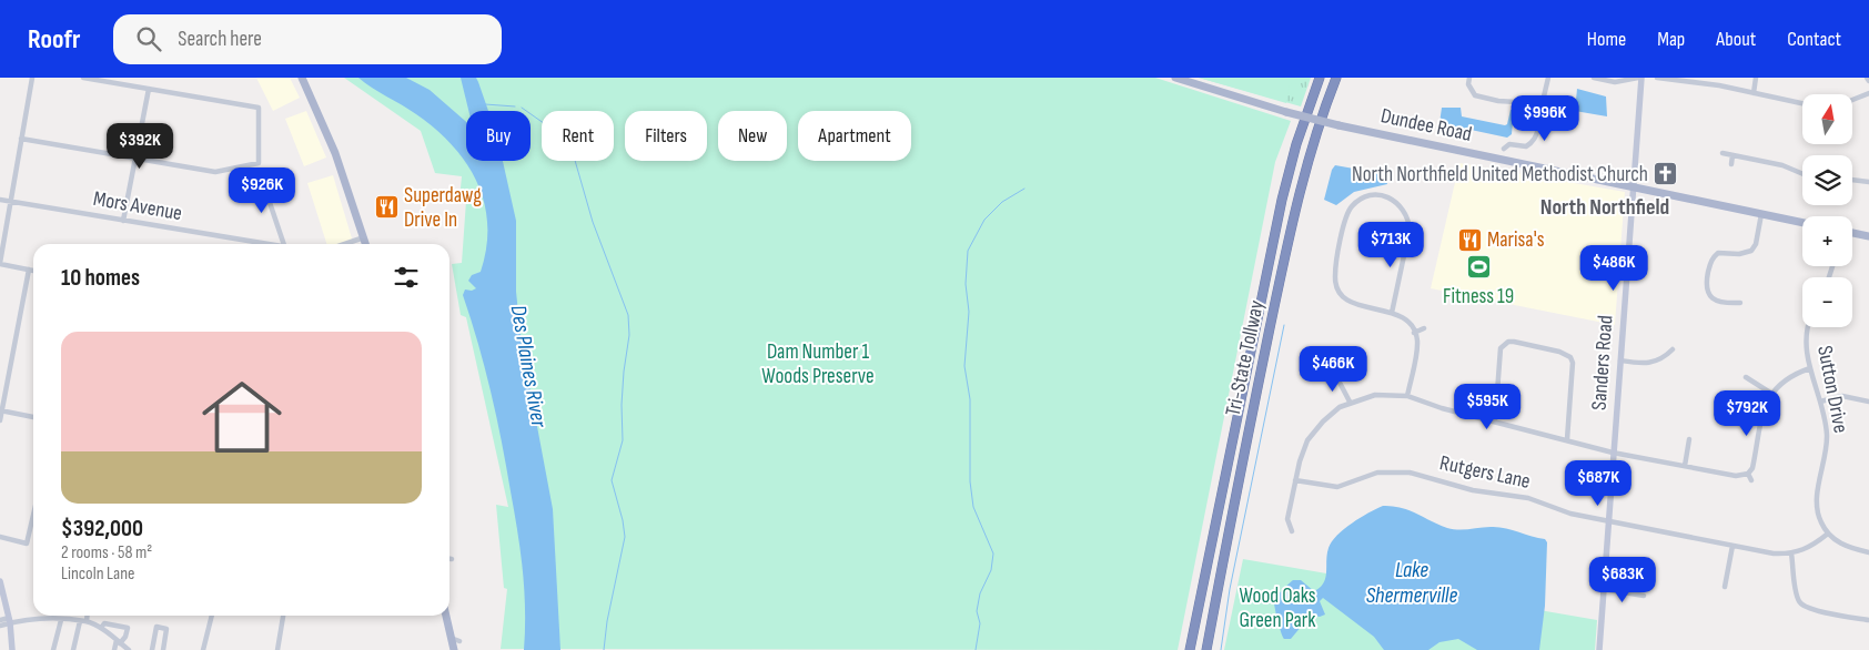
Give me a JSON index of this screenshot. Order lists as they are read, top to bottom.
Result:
{
  "streets": {
    "highway": ["Tri-State Tollway"],
    "main road": ["Dundee Road", "Sanders Road"],
    "street": ["Mors Avenue", "Sutton Drive", "Rutgers Lane"]
  },
  "crossings": [
    ["Dundee Road", "Sanders Road"],
    ["Sanders Road", "Rutgers Lane"],
    ["Sutton Drive", "Rutgers Lane"]
  ],
  "districts": ["North Northfield"],
  "water": ["Des Plaines River", "Lake Shermerville"],
  "parks": ["Dam Number 1 Woods Preserve", "Wood Oaks Green Park"],
  "places": {
    "church": ["North Northfield United Methodist Church"],
    "restaurant": ["Superdawg Drive In", "Marisa's"],
    "sports": ["Fitness 19"]
  },
  "north": "top",
  "page": {
    "header": "Roofr",
    "search": "Search here",
    "nav": [
      "Home",
      "Map",
      "About",
      "Contact"
    ],
    "map_buttons": ["+", "−"],
    "price": [
      "$996K",
      "$392K",
      "$926K",
      "$713K",
      "$486K",
      "$466K",
      "$595K",
      "$792K",
      "$687K",
      "$683K"
    ],
    "chip": [
      "Buy",
      "Rent",
      "Filters",
      "New",
      "Apartment"
    ],
    "heading": "10 homes",
    "list": [
      {
        "name": "$392,000",
        "note": "2 rooms · 58 m² · Lincoln Lane"
      }
    ]
  }
}
